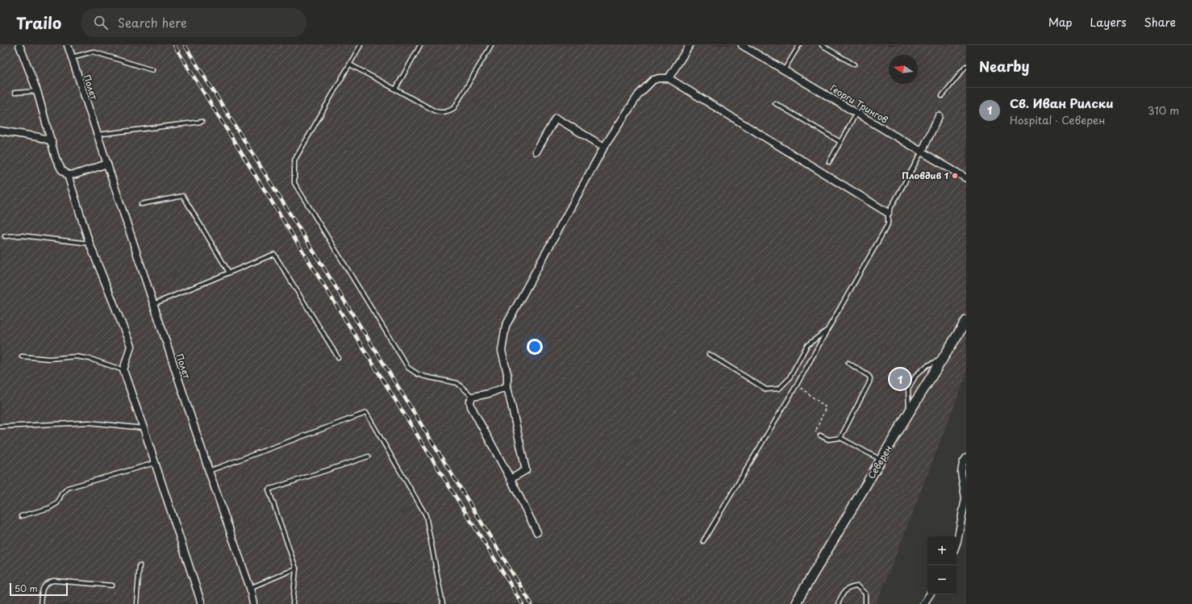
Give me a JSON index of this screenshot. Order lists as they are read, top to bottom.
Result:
{
  "streets": {
    "main road": ["Северен"],
    "street": ["Полет", "Георги Трингов"]
  },
  "places": ["Пловдив 1"],
  "scale_bar": "50 m",
  "north": "left",
  "page": {
    "header": "Trailo",
    "search": "Search here",
    "nav": ["Map", "Layers", "Share"],
    "heading": "Nearby",
    "list": [
      {
        "mark": "1",
        "name": "Св. Иван Рилски",
        "note": "Hospital · Северен",
        "value": "310 m"
      }
    ],
    "pins": "1",
    "map_buttons": ["+", "−"],
    "scale": "50 m"
  }
}
